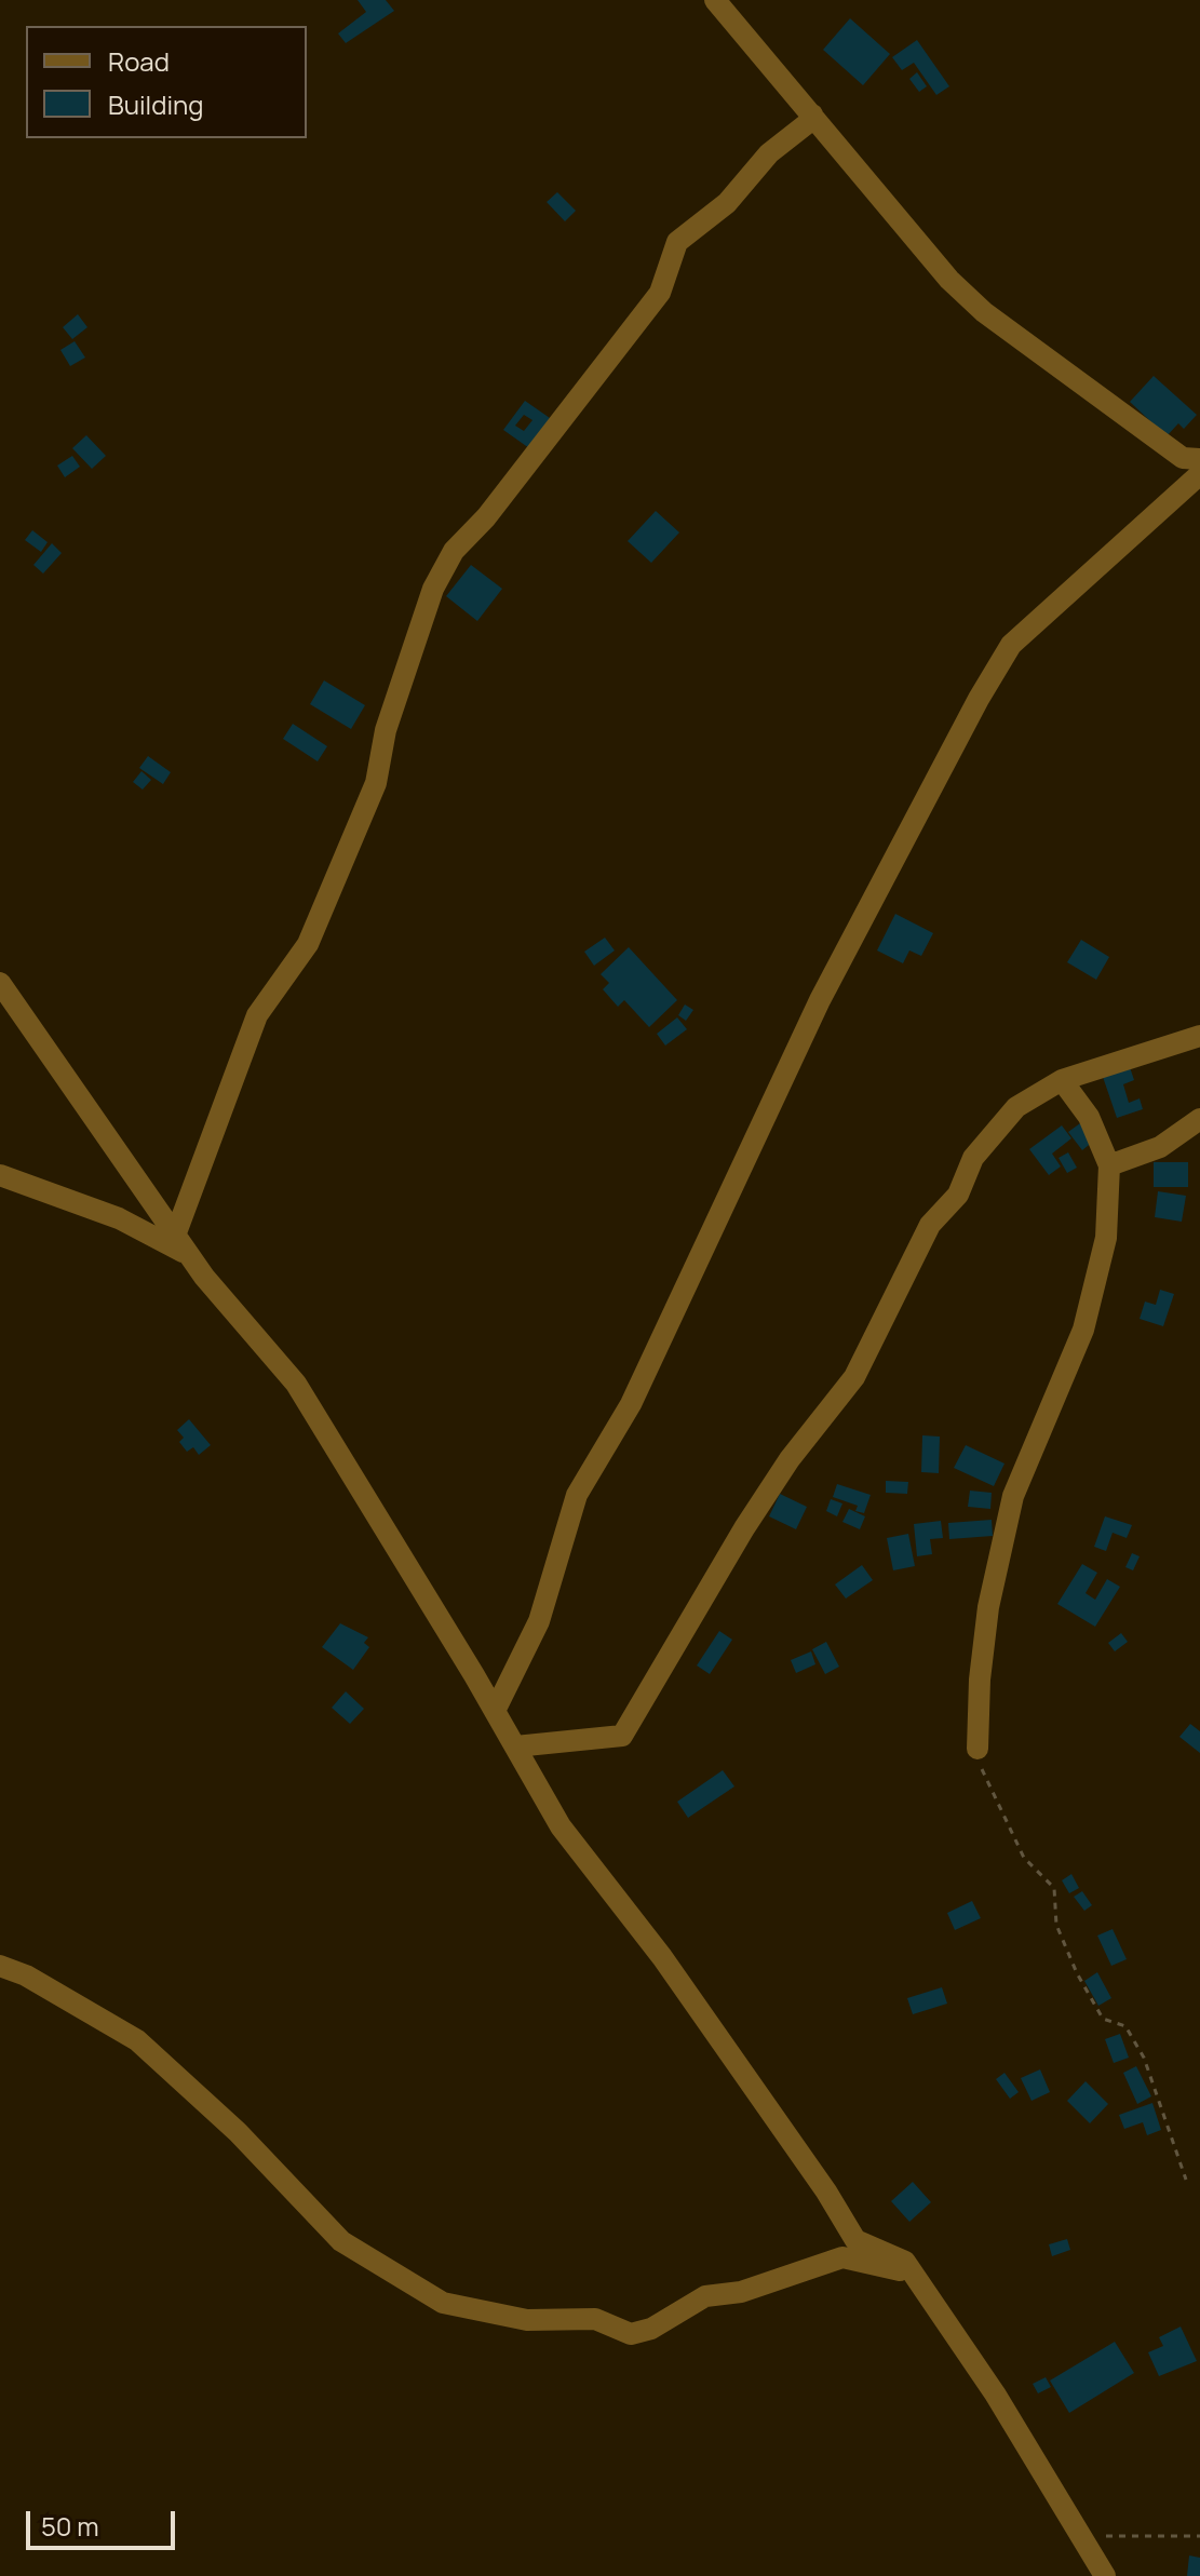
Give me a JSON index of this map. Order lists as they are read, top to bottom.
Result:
{
  "legend": ["Road", "Building"],
  "scale_bar": "50 m"
}
